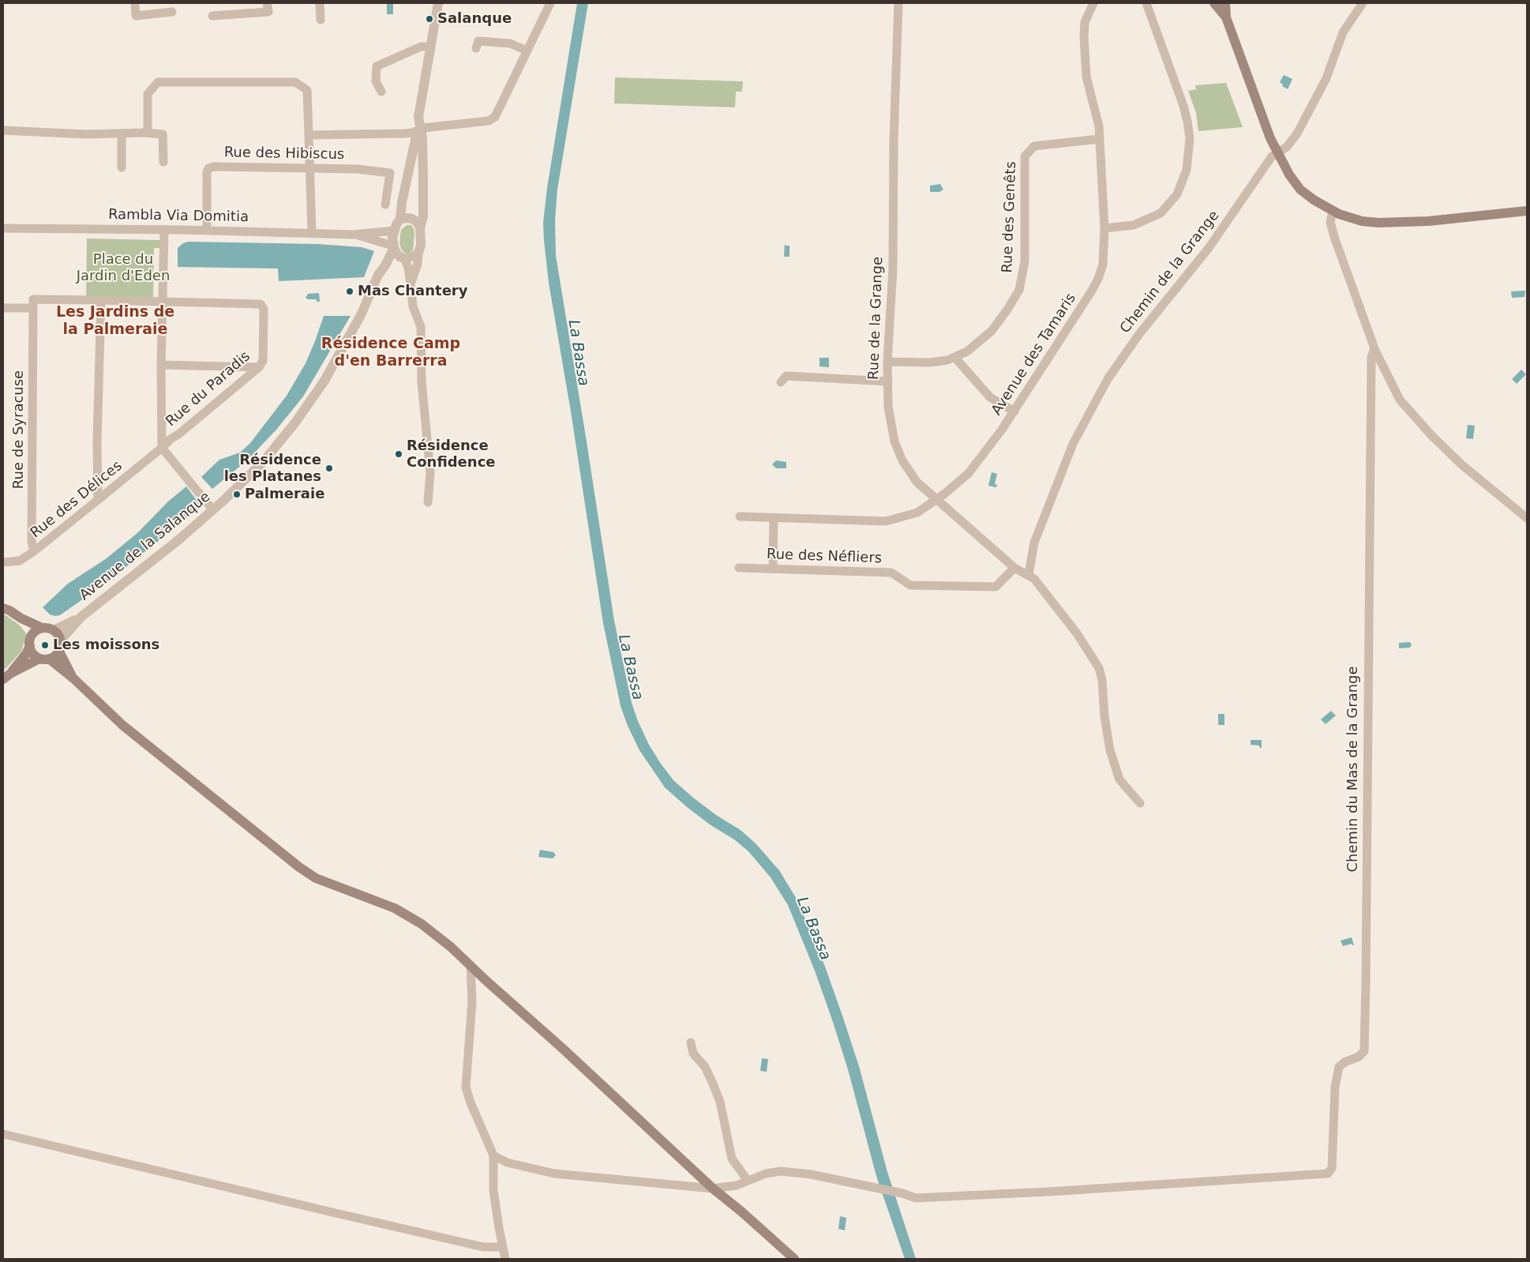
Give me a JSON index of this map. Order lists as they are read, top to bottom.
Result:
{
  "streets": {
    "street": [
      "Rue des Hibiscus",
      "Rambla Via Domitia",
      "Rue des Genêts",
      "Chemin de la Grange",
      "Rue de la Grange",
      "Avenue des Tamaris",
      "Rue du Paradis",
      "Rue de Syracuse",
      "Rue des Délices",
      "Avenue de la Salanque",
      "Rue des Néfliers",
      "Chemin du Mas de la Grange"
    ]
  },
  "crossings": [
    ["Rue des Hibiscus", "Rambla Via Domitia"],
    ["Rambla Via Domitia", "Avenue de la Salanque"],
    ["Rue des Genêts", "Rue de la Grange"],
    ["Rue des Genêts", "Avenue des Tamaris"],
    ["Chemin de la Grange", "Rue de la Grange"],
    ["Rue de la Grange", "Avenue des Tamaris"],
    ["Rue de la Grange", "Rue des Néfliers"],
    ["Rue du Paradis", "Rue des Délices"],
    ["Rue de Syracuse", "Rue des Délices"]
  ],
  "districts": ["Les Jardins de la Palmeraie", "Résidence Camp d'en Barrerra"],
  "water": ["La Bassa"],
  "parks": ["Place du Jardin d'Eden"],
  "places": [
    "Salanque",
    "Mas Chantery",
    "Résidence Confidence",
    "Résidence les Platanes",
    "Palmeraie",
    "Les moissons"
  ]
}
